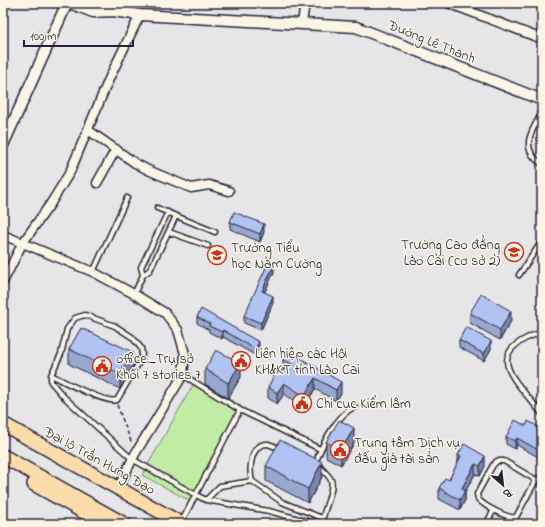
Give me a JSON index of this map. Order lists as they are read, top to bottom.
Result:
{
  "streets": {
    "main road": ["Đại lộ Trần Hưng Đạo"],
    "street": ["Đường Lê Thanh"]
  },
  "places": {
    "school or university": ["Trường Cao đẳng Lào Cai (cơ sở 2)", "Trường Tiểu học Nam Cường"],
    "public building": [
      "Liên hiệp các Hội KH&KT tỉnh Lào Cai",
      "office_Trụ sở Khối 7 stories 7",
      "Chi cục Kiểm lâm",
      "Trung tâm Dịch vụ đấu giá tài sản"
    ]
  },
  "scale_bar": "100 m",
  "north": "bottom right"
}
